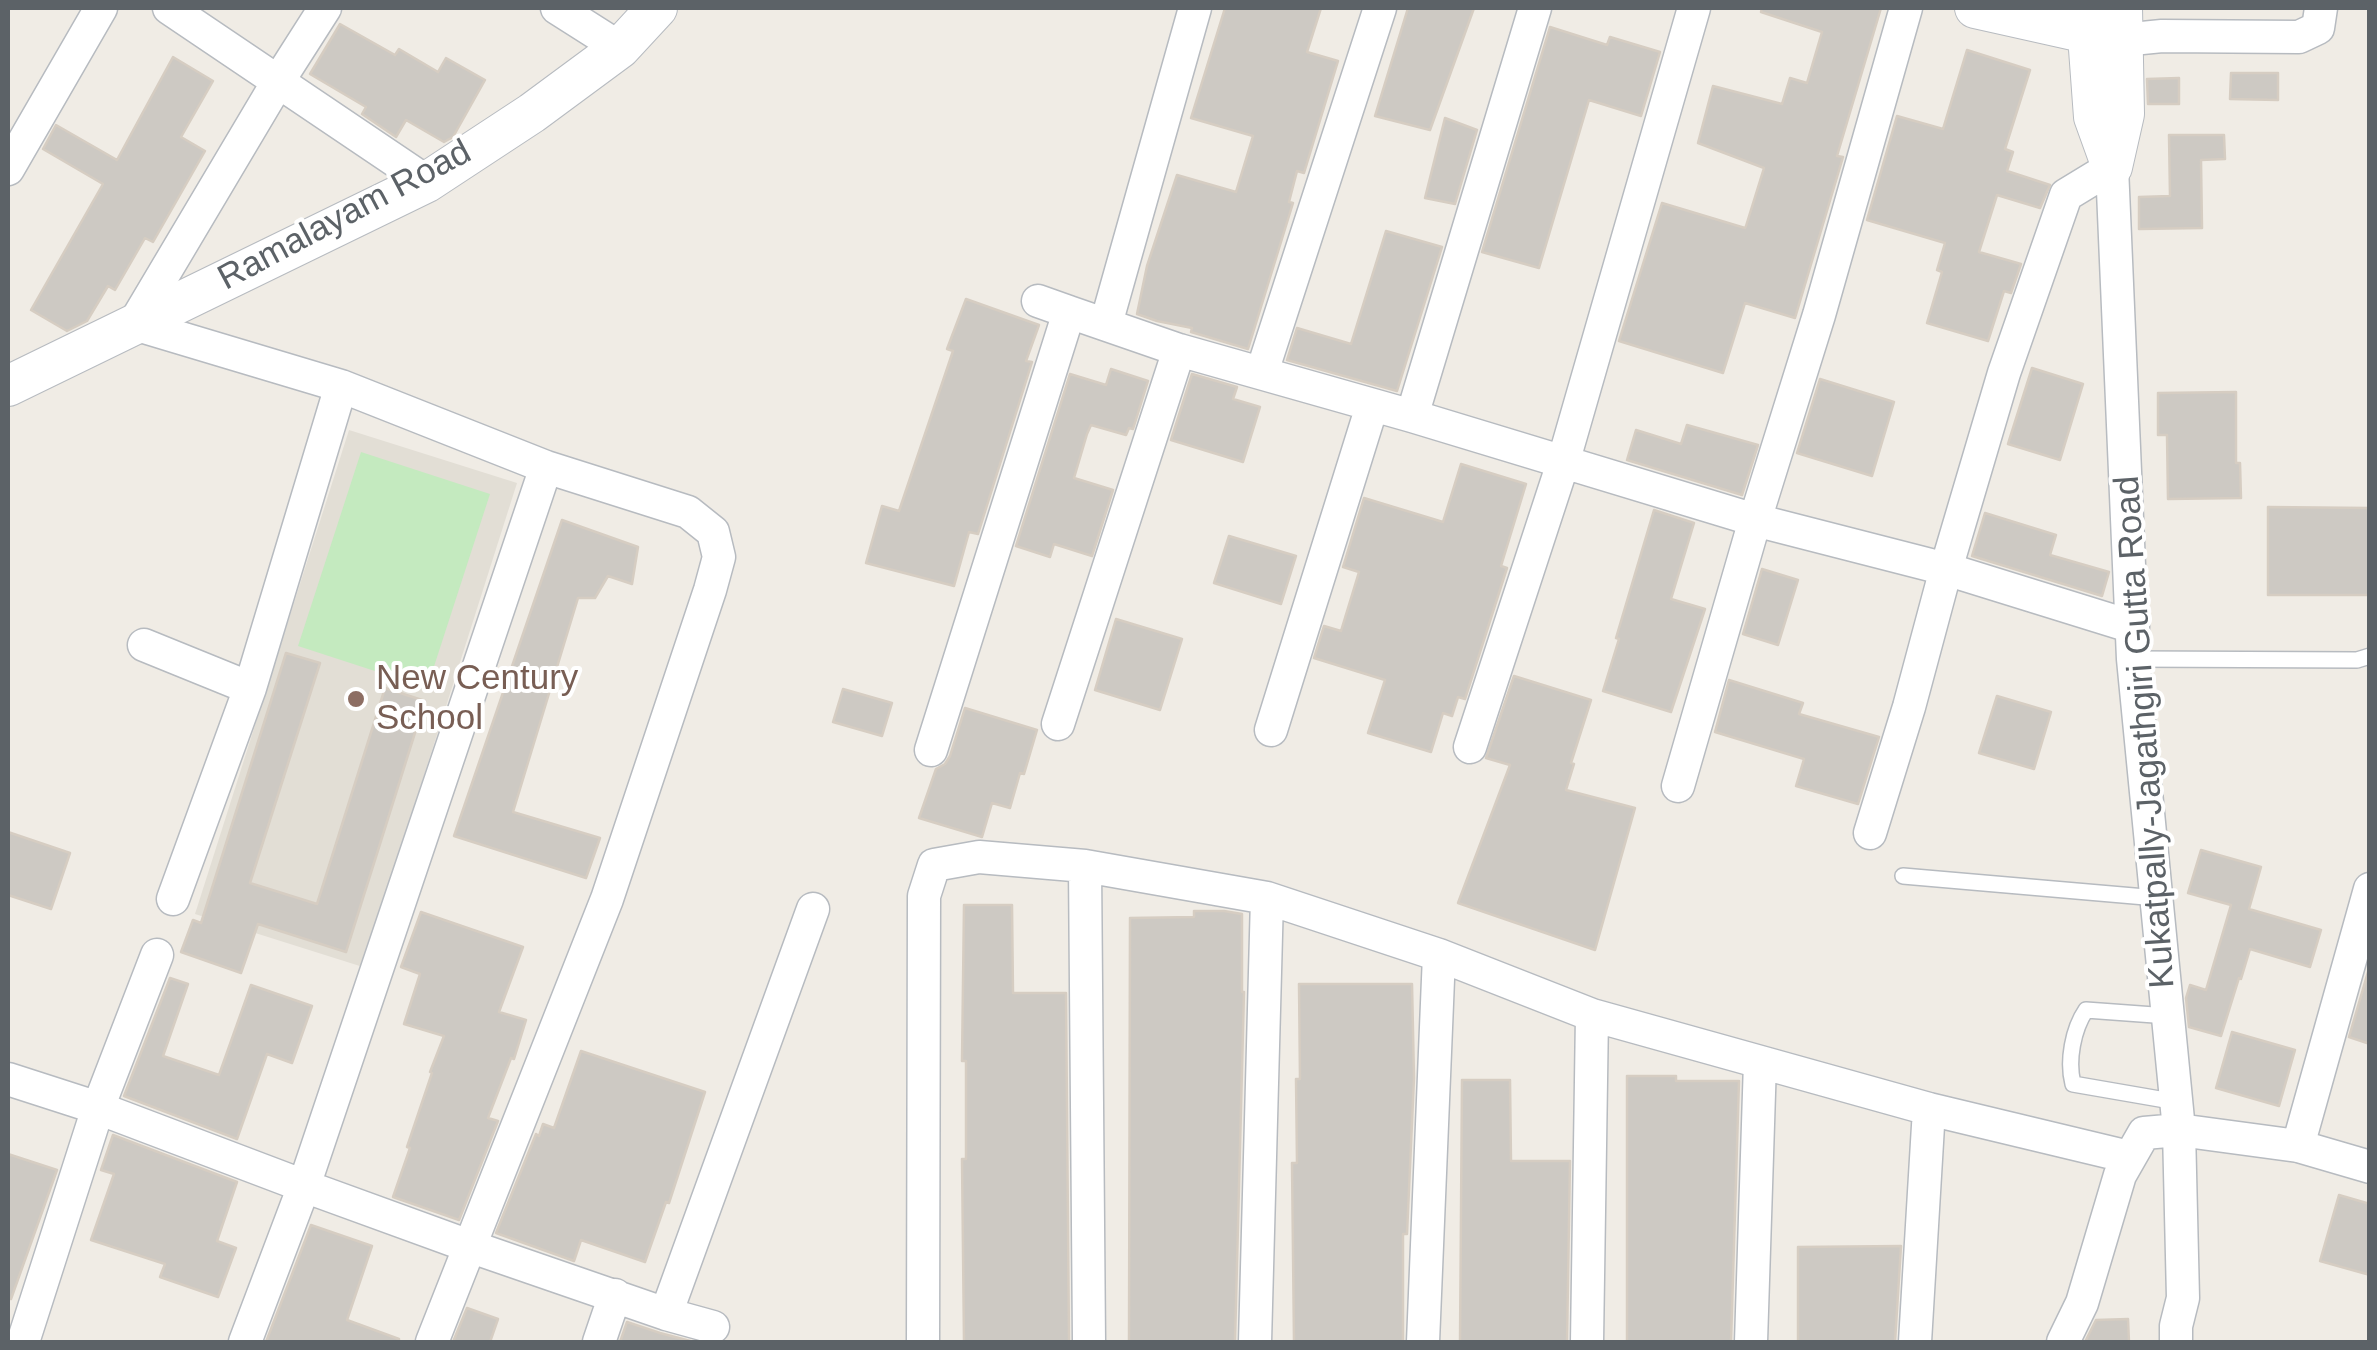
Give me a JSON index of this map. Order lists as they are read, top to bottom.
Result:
{
  "streets": {
    "street": ["Ramalayam Road", "Kukatpally-Jagathgiri Gutta Road"]
  },
  "places": ["New Century School"]
}
